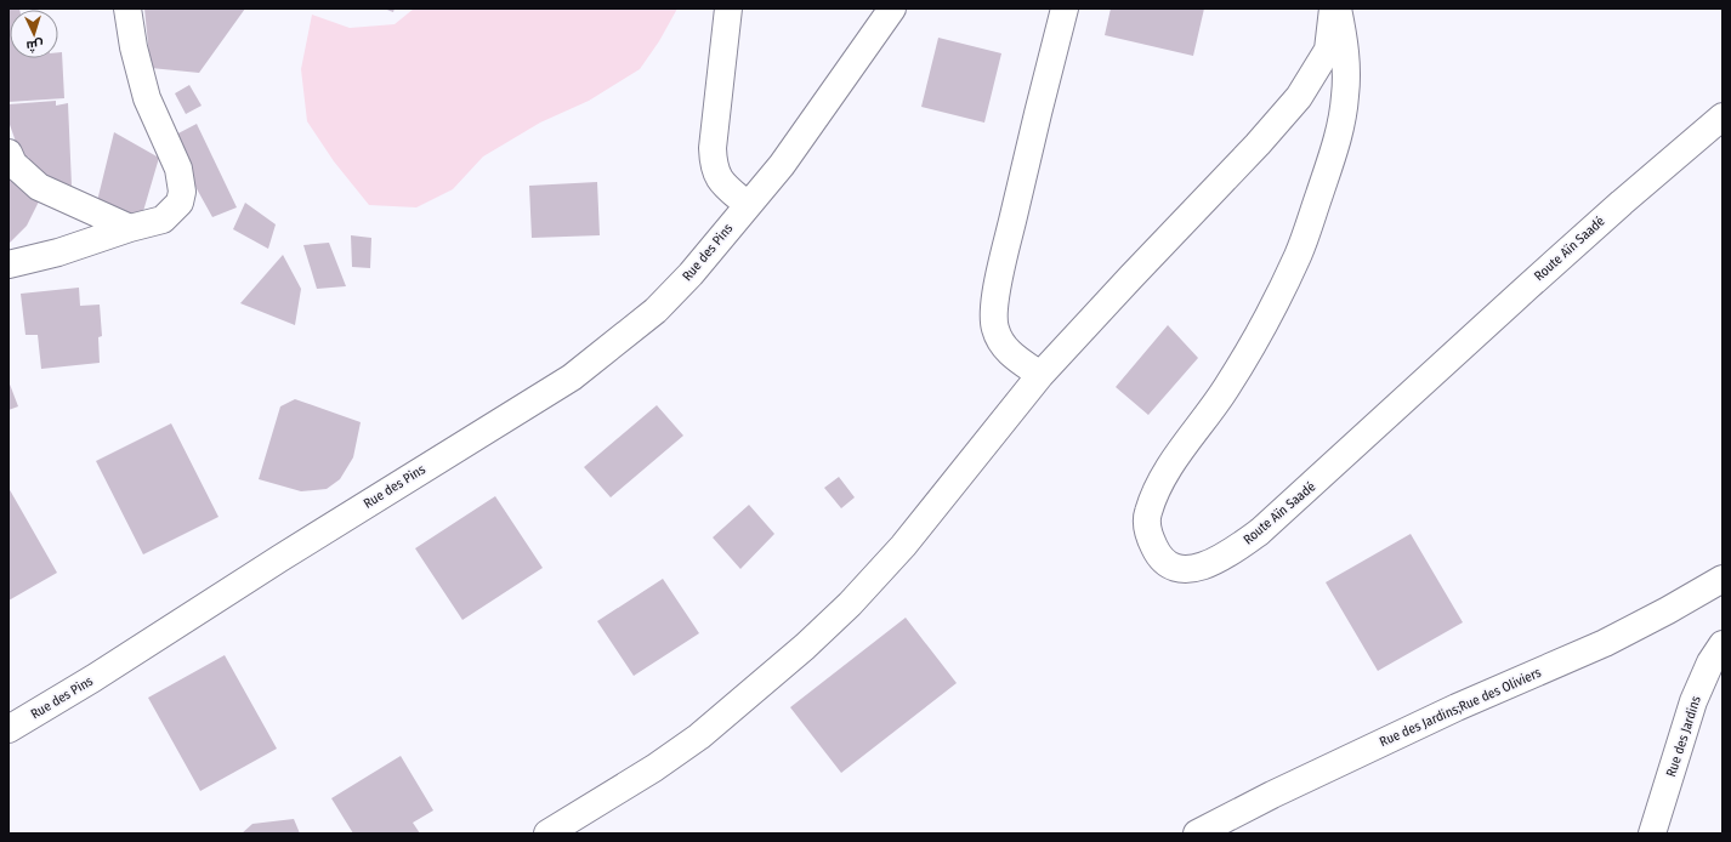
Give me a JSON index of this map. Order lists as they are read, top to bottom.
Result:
{
  "streets": {
    "street": [
      "Route Aïn Saadé",
      "Rue des Pins",
      "Rue des Jardins;Rue des Oliviers",
      "Rue des Jardins"
    ]
  },
  "north": "bottom"
}
